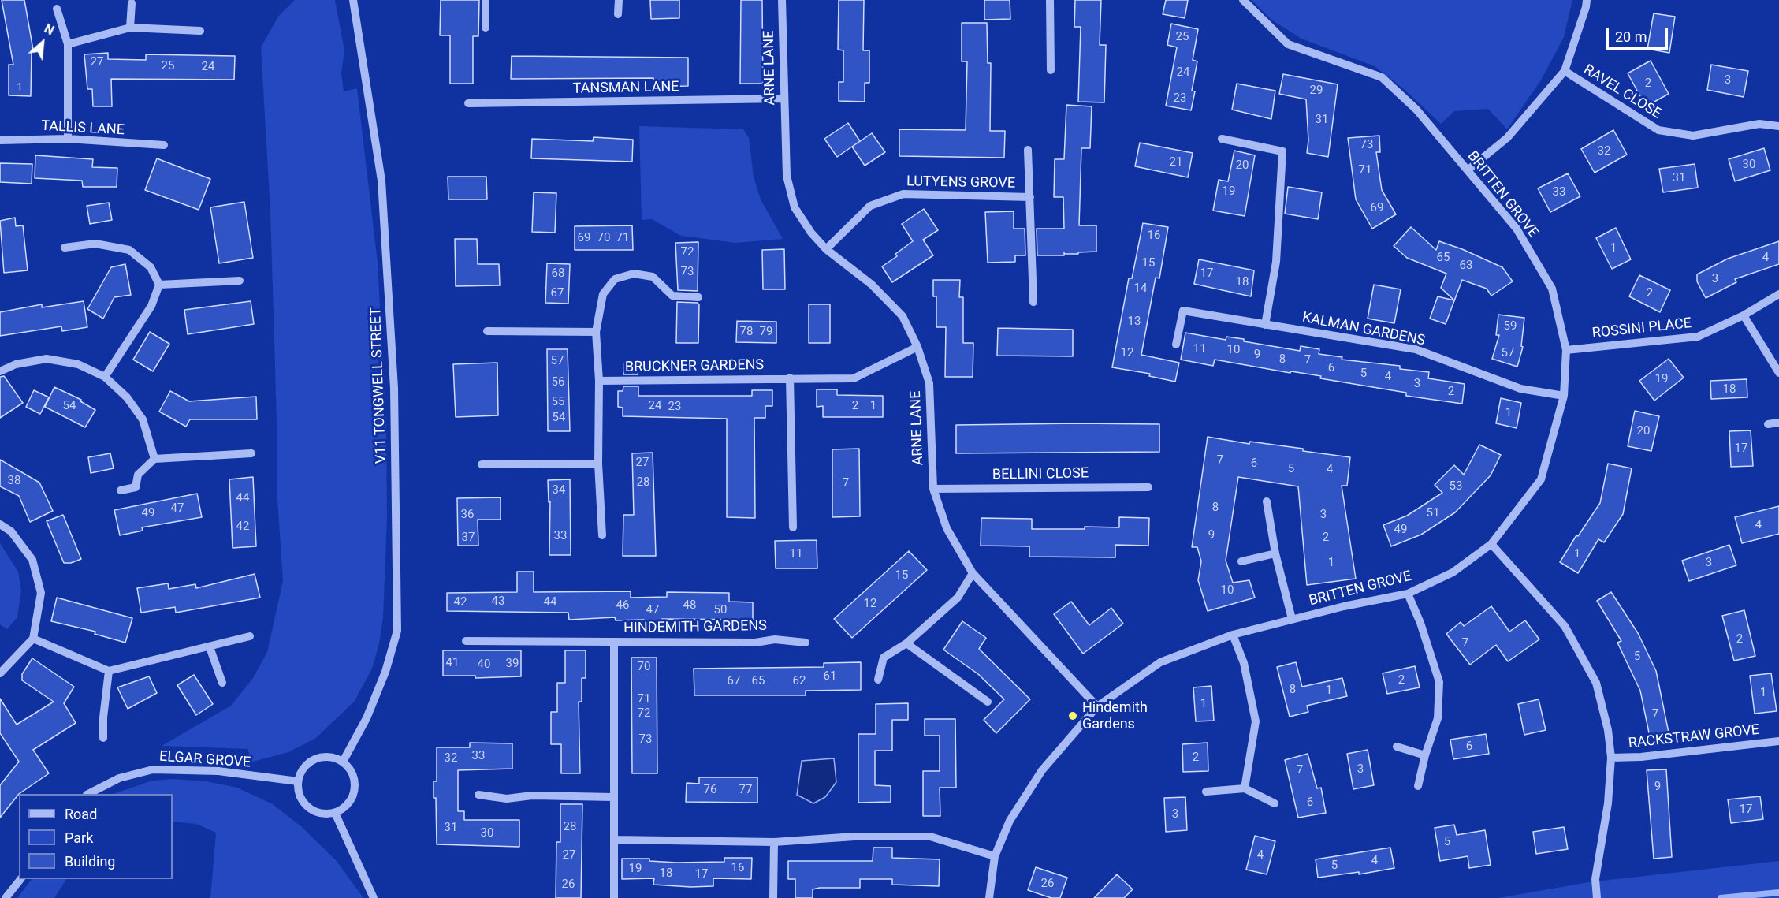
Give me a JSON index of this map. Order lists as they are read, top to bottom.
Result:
{
  "streets": {
    "street": [
      "ARNE LANE",
      "TANSMAN LANE",
      "RAVEL CLOSE",
      "TALLIS LANE",
      "LUTYENS GROVE",
      "BRITTEN GROVE",
      "ROSSINI PLACE",
      "KALMAN GARDENS",
      "BRUCKNER GARDENS",
      "V11 TONGWELL STREET",
      "BELLINI CLOSE",
      "HINDEMITH GARDENS",
      "RACKSTRAW GROVE",
      "ELGAR GROVE"
    ]
  },
  "crossings": [
    ["ARNE LANE", "TANSMAN LANE"],
    ["ARNE LANE", "LUTYENS GROVE"],
    ["ARNE LANE", "BRITTEN GROVE"],
    ["ARNE LANE", "BRUCKNER GARDENS"],
    ["ARNE LANE", "BELLINI CLOSE"],
    ["BRITTEN GROVE", "ROSSINI PLACE"],
    ["BRITTEN GROVE", "KALMAN GARDENS"],
    ["V11 TONGWELL STREET", "ELGAR GROVE"]
  ],
  "places": ["Hindemith Gardens"],
  "house_numbers": [
    "25",
    "27",
    "25",
    "24",
    "24",
    "3",
    "2",
    "1",
    "29",
    "23",
    "31",
    "73",
    "32",
    "21",
    "30",
    "20",
    "71",
    "31",
    "19",
    "33",
    "69",
    "16",
    "69",
    "70",
    "71",
    "1",
    "72",
    "65",
    "4",
    "15",
    "63",
    "73",
    "68",
    "17",
    "3",
    "18",
    "14",
    "67",
    "2",
    "13",
    "59",
    "78",
    "79",
    "11",
    "10",
    "12",
    "57",
    "9",
    "8",
    "7",
    "57",
    "6",
    "5",
    "4",
    "19",
    "56",
    "3",
    "18",
    "2",
    "55",
    "54",
    "24",
    "2",
    "1",
    "23",
    "1",
    "54",
    "20",
    "17",
    "7",
    "27",
    "6",
    "5",
    "4",
    "38",
    "28",
    "7",
    "53",
    "34",
    "44",
    "8",
    "47",
    "49",
    "51",
    "36",
    "3",
    "4",
    "42",
    "49",
    "9",
    "33",
    "37",
    "2",
    "11",
    "1",
    "1",
    "3",
    "15",
    "10",
    "43",
    "42",
    "44",
    "12",
    "46",
    "48",
    "47",
    "50",
    "2",
    "7",
    "5",
    "41",
    "39",
    "40",
    "70",
    "61",
    "2",
    "67",
    "65",
    "62",
    "8",
    "1",
    "1",
    "71",
    "1",
    "72",
    "7",
    "73",
    "6",
    "33",
    "2",
    "32",
    "3",
    "7",
    "9",
    "76",
    "77",
    "6",
    "17",
    "3",
    "28",
    "31",
    "30",
    "5",
    "27",
    "4",
    "4",
    "5",
    "16",
    "19",
    "18",
    "17",
    "26",
    "26"
  ],
  "legend": ["Road", "Park", "Building"],
  "scale_bar": "20 m",
  "north": "top right"
}
